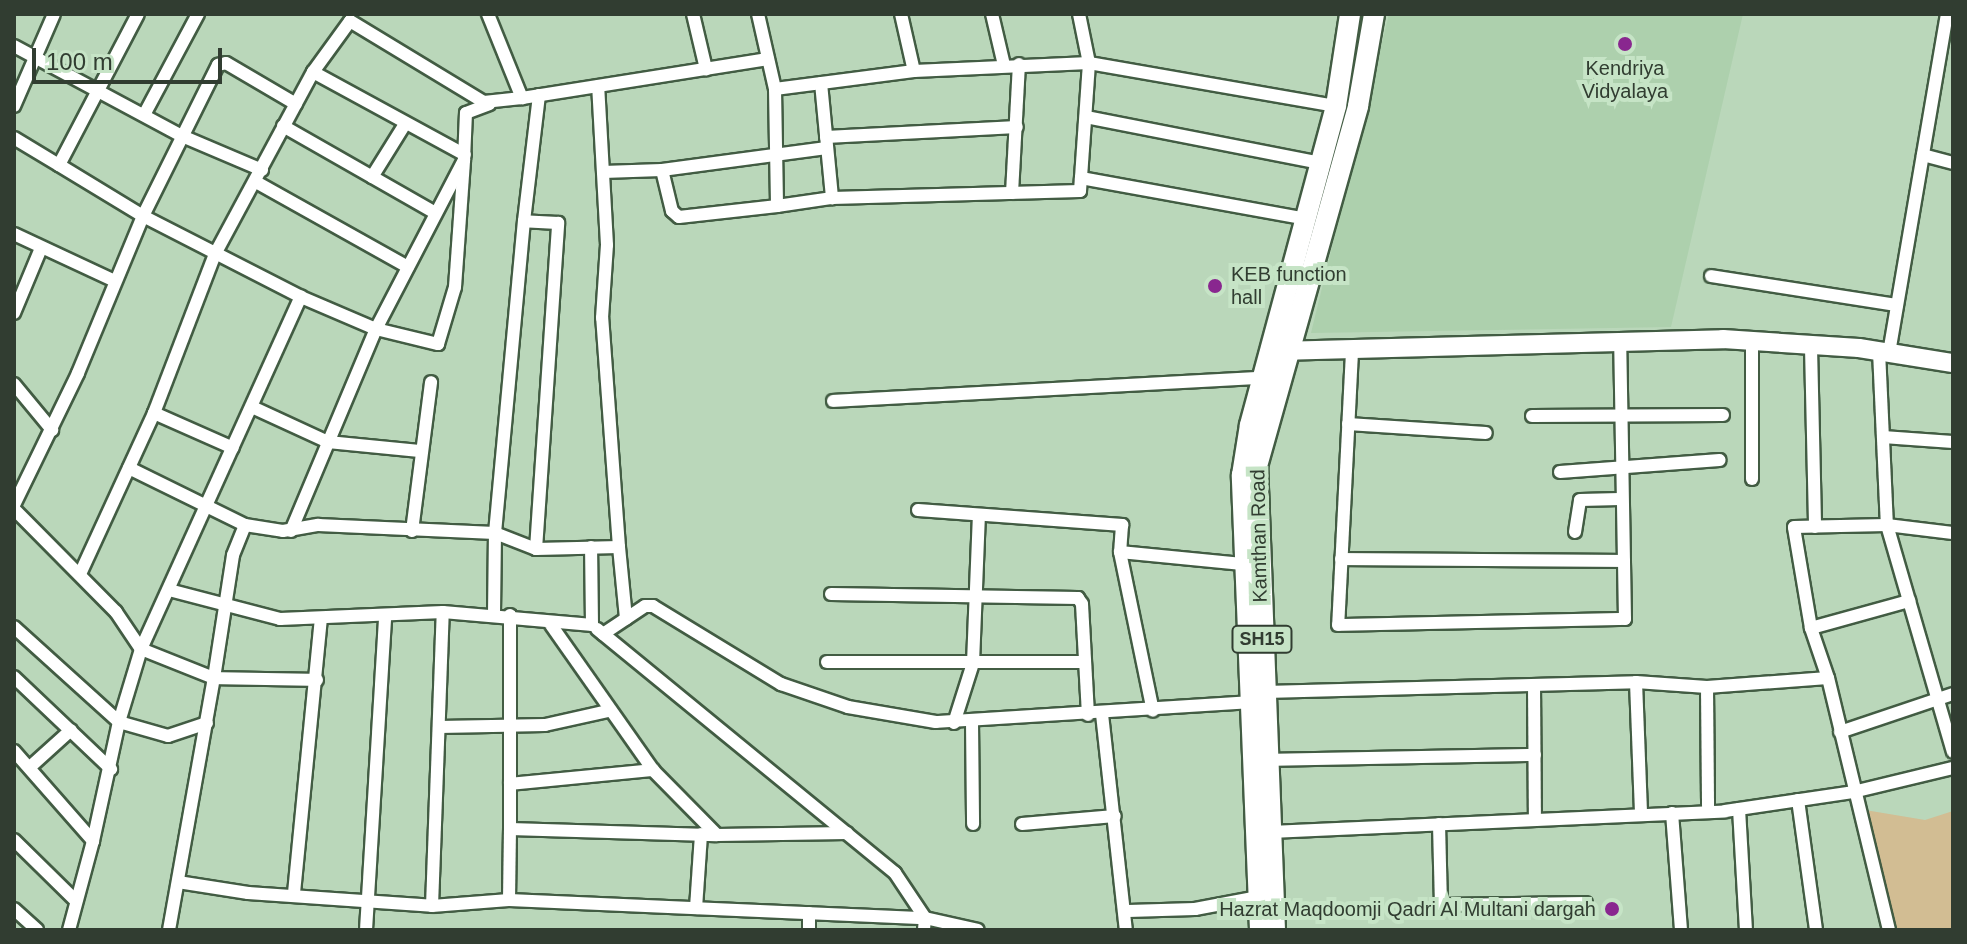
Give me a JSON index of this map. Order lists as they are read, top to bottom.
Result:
{
  "streets": {
    "main road": ["Kamthan Road", "SH15"]
  },
  "places": ["Kendriya Vidyalaya", "KEB function hall", "Hazrat Maqdoomji Qadri Al Multani dargah"],
  "scale_bar": "100 m"
}
